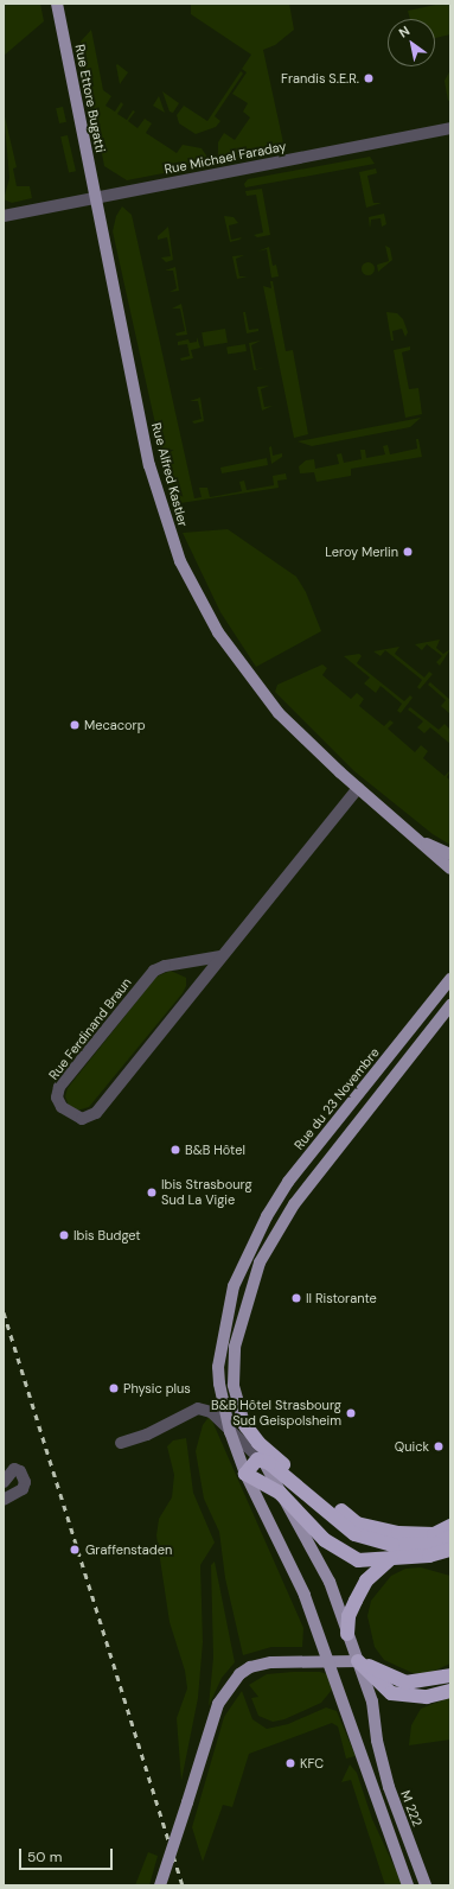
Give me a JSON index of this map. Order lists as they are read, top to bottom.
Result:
{
  "streets": {
    "main road": [
      "Rue Ettore Bugatti",
      "Rue Alfred Kastler",
      "Rue du 23 Novembre",
      "M 222"
    ],
    "street": ["Rue Michael Faraday", "Rue Ferdinand Braun"]
  },
  "crossings": [
    ["Rue Ettore Bugatti", "Rue Michael Faraday"],
    ["Rue Ettore Bugatti", "Rue Alfred Kastler"],
    ["Rue Michael Faraday", "Rue Alfred Kastler"],
    ["Rue Alfred Kastler", "Rue Ferdinand Braun"]
  ],
  "places": [
    "Frandis S.E.R.",
    "Leroy Merlin",
    "Mecacorp",
    "B&B Hôtel",
    "Ibis Strasbourg Sud La Vigie",
    "Ibis Budget",
    "Il Ristorante",
    "Physic plus",
    "B&B Hôtel Strasbourg Sud Geispolsheim",
    "Quick",
    "Graffenstaden",
    "KFC"
  ],
  "scale_bar": "50 m",
  "north": "top left"
}
